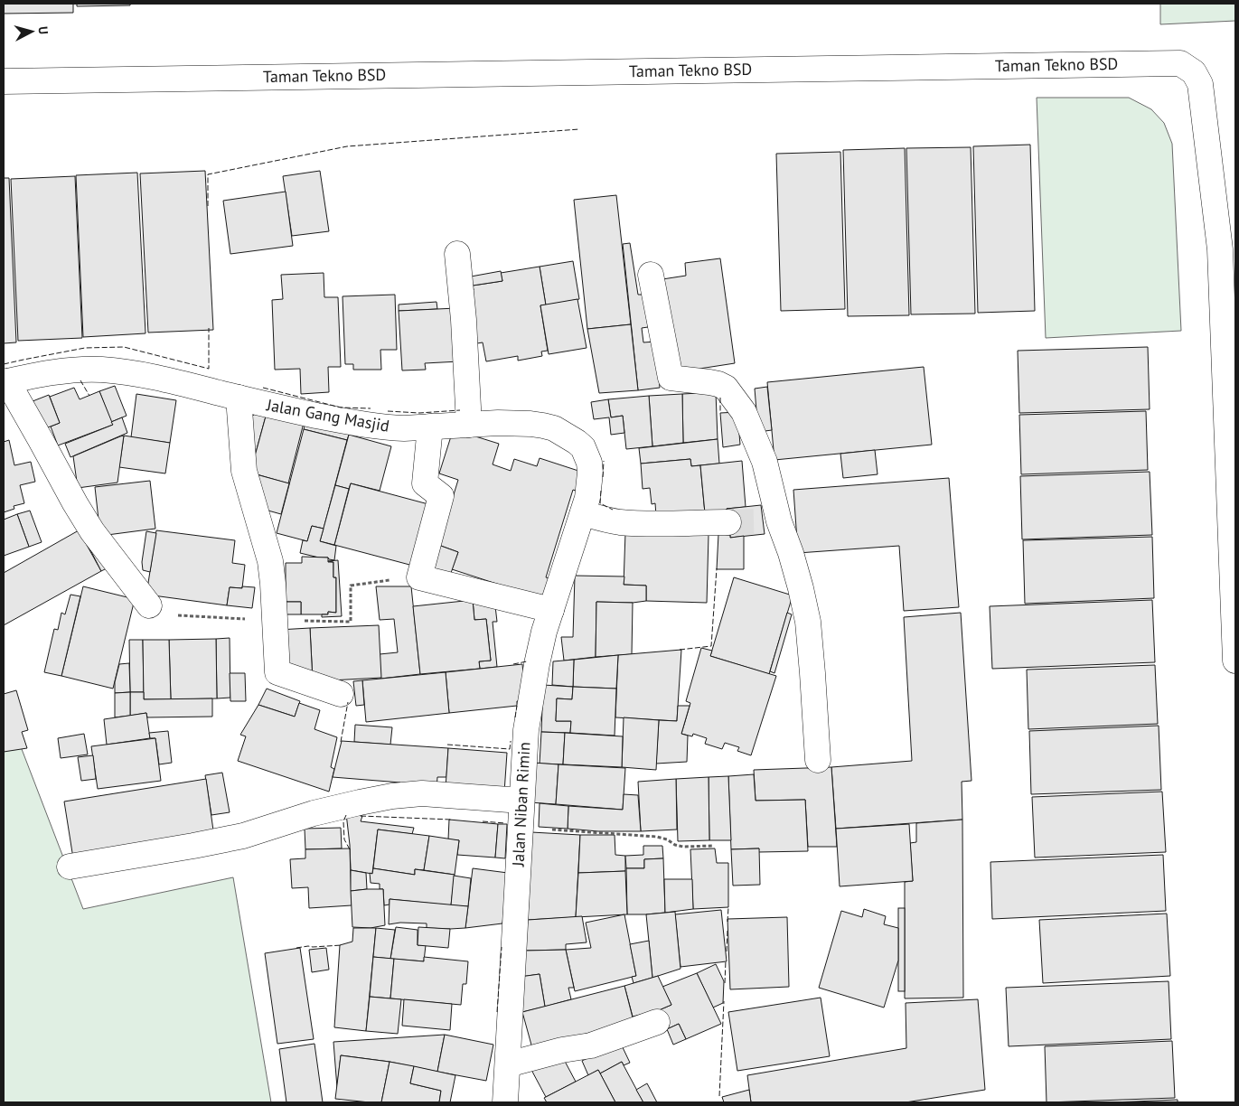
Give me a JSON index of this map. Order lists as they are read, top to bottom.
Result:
{
  "streets": {
    "street": ["Taman Tekno BSD", "Jalan Gang Masjid", "Jalan Niban Rimin"]
  },
  "crossings": [
    ["Jalan Gang Masjid", "Jalan Niban Rimin"]
  ],
  "north": "right"
}
